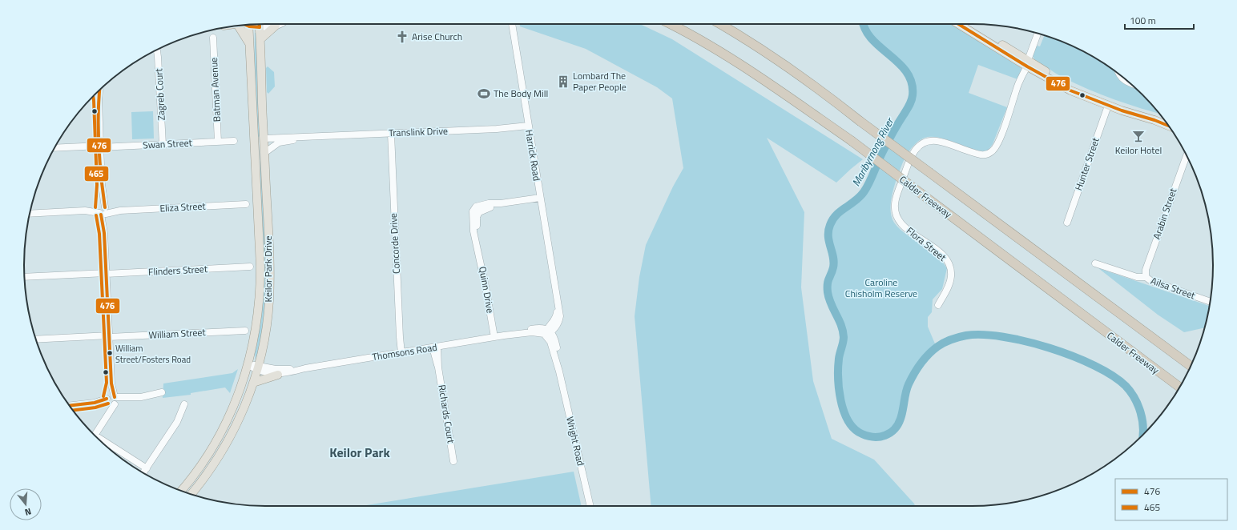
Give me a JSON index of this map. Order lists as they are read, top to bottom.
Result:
{
  "streets": {
    "highway": ["Calder Freeway"],
    "main road": ["Keilor Park Drive"],
    "street": [
      "Batman Avenue",
      "Zagreb Court",
      "Translink Drive",
      "Swan Street",
      "Harrick Road",
      "Hunter Street",
      "Eliza Street",
      "Arabin Street",
      "Concorde Drive",
      "Flora Street",
      "Flinders Street",
      "Ailsa Street",
      "Quinn Drive",
      "William Street",
      "Thomsons Road",
      "Richards Court",
      "Wright Road"
    ]
  },
  "crossings": [
    ["Batman Avenue", "Swan Street"],
    ["Zagreb Court", "Swan Street"],
    ["Translink Drive", "Harrick Road"],
    ["Translink Drive", "Concorde Drive"],
    ["Translink Drive", "Keilor Park Drive"],
    ["Harrick Road", "Quinn Drive"],
    ["Harrick Road", "Thomsons Road"],
    ["Harrick Road", "Wright Road"],
    ["Arabin Street", "Ailsa Street"],
    ["Concorde Drive", "Thomsons Road"],
    ["Keilor Park Drive", "Thomsons Road"],
    ["Quinn Drive", "Thomsons Road"],
    ["Thomsons Road", "Richards Court"],
    ["Thomsons Road", "Wright Road"]
  ],
  "districts": ["Keilor Park"],
  "water": ["Maribyrnong River"],
  "parks": ["Caroline Chisholm Reserve"],
  "places": {
    "church": ["Arise Church"],
    "building": ["Lombard The Paper People"],
    "sports": ["The Body Mill"],
    "bar": ["Keilor Hotel"],
    "other": ["William Street/Fosters Road"]
  },
  "lines": ["transit line 476", "transit line 465"],
  "legend": ["476", "465"],
  "scale_bar": "100 m",
  "north": "bottom"
}
